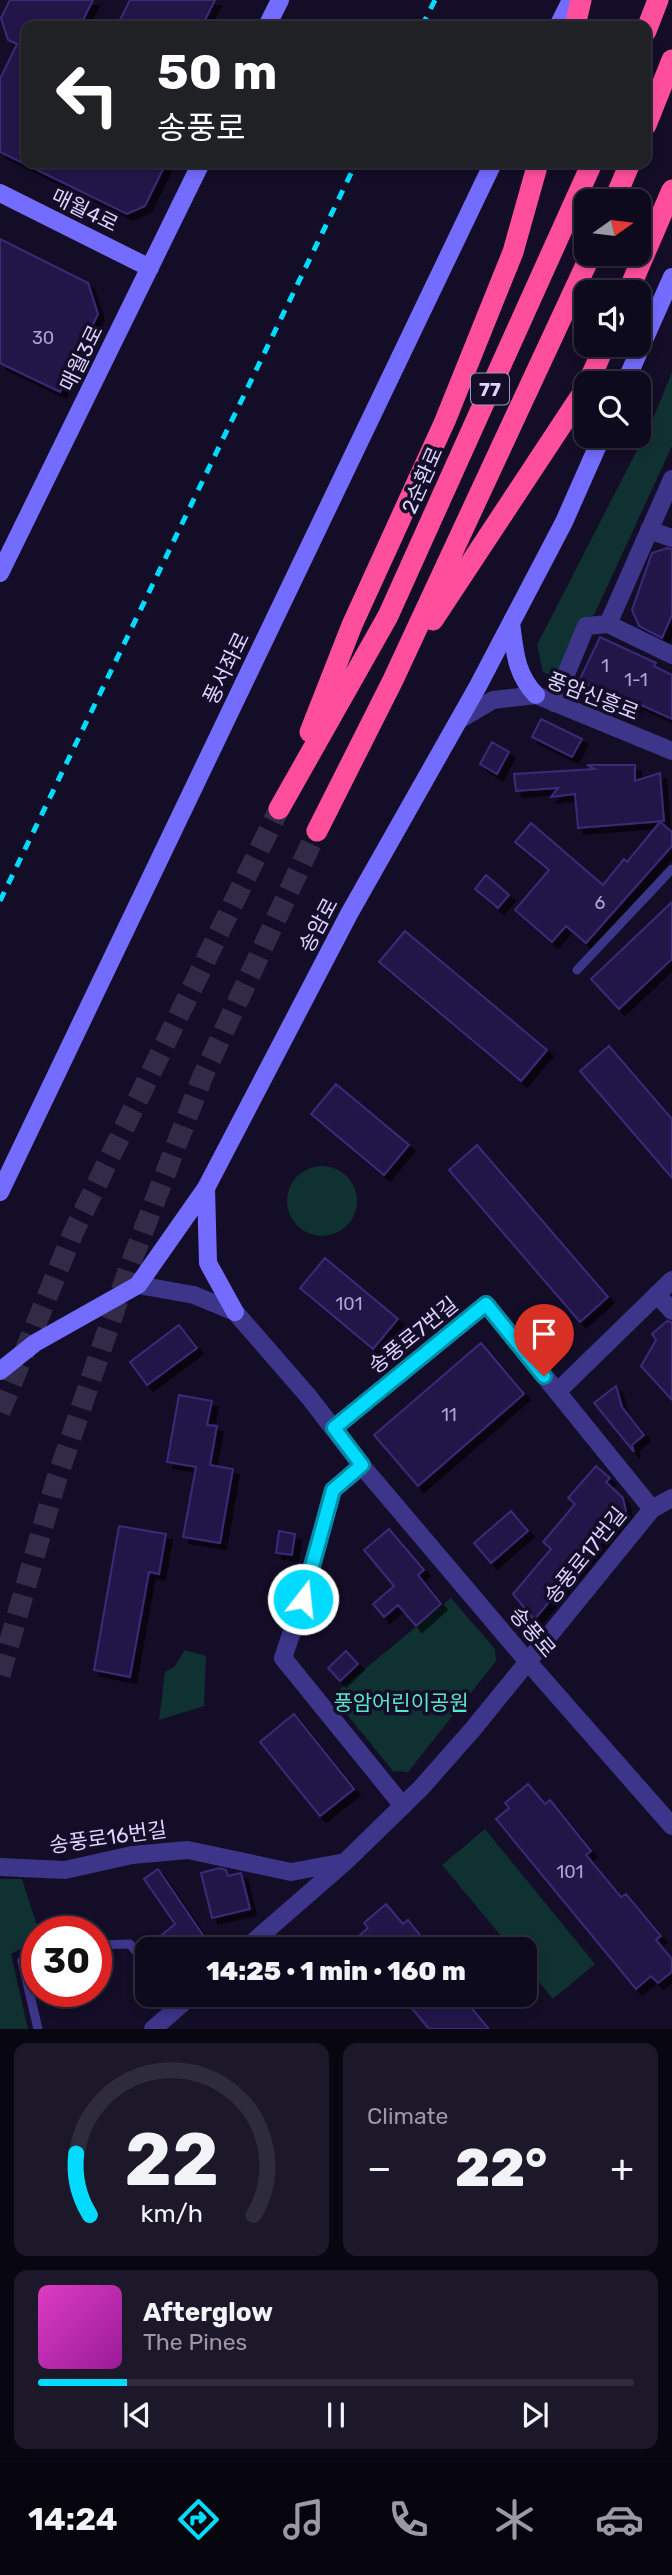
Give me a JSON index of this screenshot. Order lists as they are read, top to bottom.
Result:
{
  "streets": {
    "highway": ["77", "2순환로"],
    "street": [
      "매월4로",
      "매월3로",
      "풍서좌로",
      "풍암신흥로",
      "송암로",
      "송풍로7번길",
      "송풍로17번길",
      "송풍로",
      "송풍로16번길"
    ]
  },
  "crossings": [
    ["매월4로", "매월3로"],
    ["풍암신흥로", "송암로"],
    ["송암로", "송풍로"],
    ["송풍로7번길", "송풍로17번길"],
    ["송풍로7번길", "송풍로"],
    ["송풍로17번길", "송풍로"]
  ],
  "parks": ["풍암어린이공원"],
  "house_numbers": [
    "30",
    "1",
    "1-1",
    "6",
    "101",
    "11",
    "101"
  ],
  "north": "right",
  "page": {
    "turn": ["50 m", "송풍로"],
    "limit": "30",
    "trip": "14:25 · 1 min · 160 m",
    "tile": "Climate",
    "heat": ["−", "22°", "+"],
    "song": ["Afterglow", "The Pines"],
    "tabs": "14:24",
    "gauge": ["22", "km/h"]
  }
}
